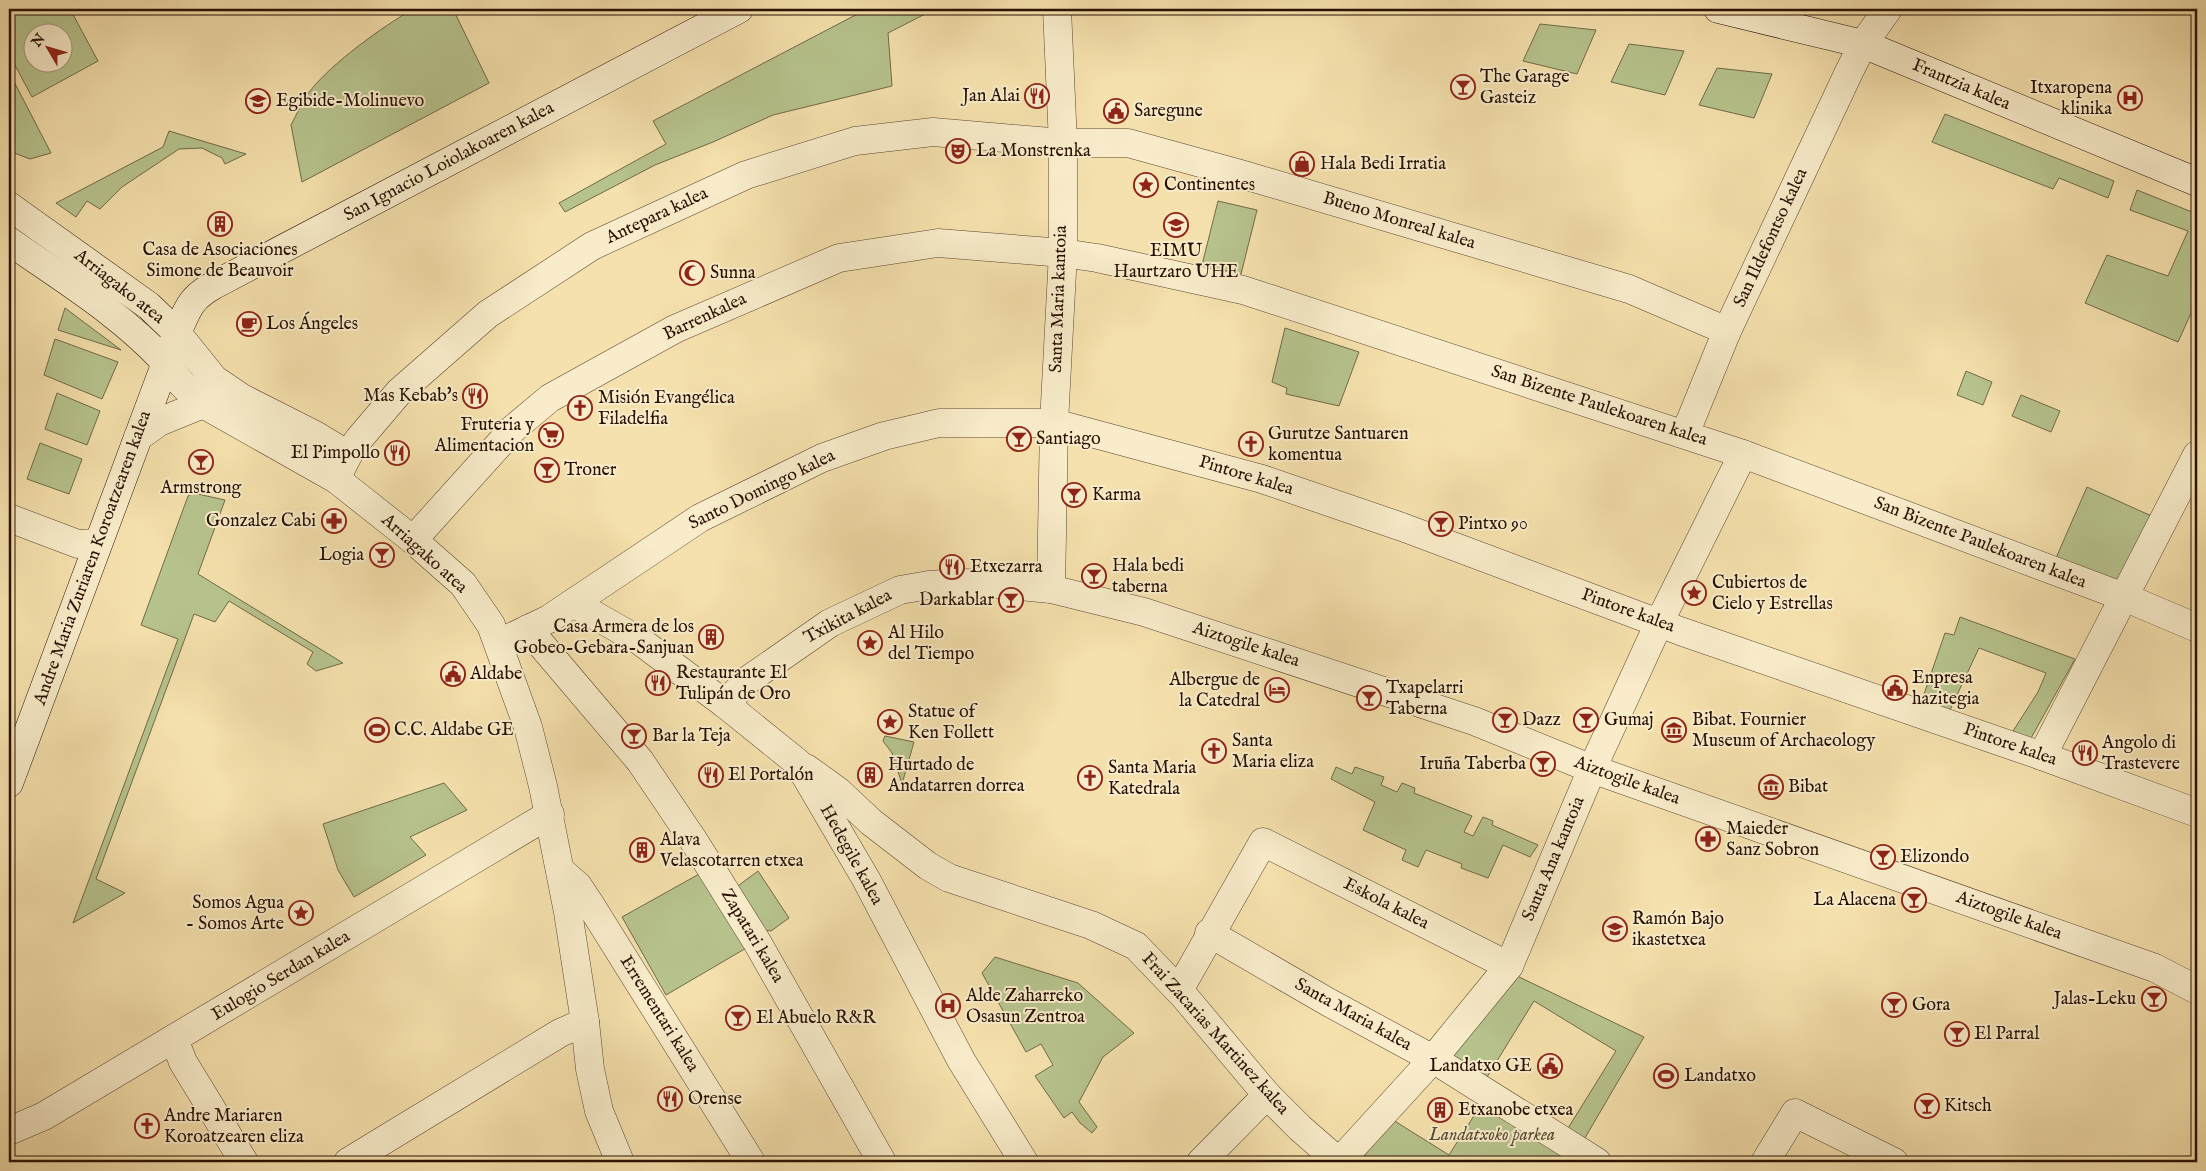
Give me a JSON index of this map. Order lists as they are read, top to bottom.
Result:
{
  "streets": {
    "street": [
      "Frantzia kalea",
      "San Ignacio Loiolakoaren kalea",
      "Antepara kalea",
      "Bueno Monreal kalea",
      "San Ildefontso kalea",
      "Arriagako atea",
      "Santa Maria kantoia",
      "Barrenkalea",
      "San Bizente Paulekoaren kalea",
      "Pintore kalea",
      "Santo Domingo kalea",
      "Andre Maria Zuriaren Koroatzearen kalea",
      "Txikita kalea",
      "Aiztogile kalea",
      "Hedegile kalea",
      "Santa Ana kantoia",
      "Eskola kalea",
      "Zapatari kalea",
      "Eulogio Serdan kalea",
      "Errementari kalea",
      "Santa Maria kalea",
      "Frai Zacarias Martinez kalea"
    ]
  },
  "crossings": [
    ["Frantzia kalea", "San Ildefontso kalea"],
    ["San Ignacio Loiolakoaren kalea", "Arriagako atea"],
    ["San Ignacio Loiolakoaren kalea", "Andre Maria Zuriaren Koroatzearen kalea"],
    ["Antepara kalea", "Bueno Monreal kalea"],
    ["Antepara kalea", "Arriagako atea"],
    ["Antepara kalea", "Santa Maria kantoia"],
    ["Bueno Monreal kalea", "San Ildefontso kalea"],
    ["Bueno Monreal kalea", "Santa Maria kantoia"],
    ["San Ildefontso kalea", "San Bizente Paulekoaren kalea"],
    ["Arriagako atea", "Barrenkalea"],
    ["Arriagako atea", "Santo Domingo kalea"],
    ["Arriagako atea", "Andre Maria Zuriaren Koroatzearen kalea"],
    ["Arriagako atea", "Eulogio Serdan kalea"],
    ["Arriagako atea", "Errementari kalea"],
    ["Santa Maria kantoia", "Barrenkalea"],
    ["Santa Maria kantoia", "San Bizente Paulekoaren kalea"],
    ["Santa Maria kantoia", "Pintore kalea"],
    ["Santa Maria kantoia", "Santo Domingo kalea"],
    ["Santa Maria kantoia", "Txikita kalea"],
    ["Santa Maria kantoia", "Aiztogile kalea"],
    ["Barrenkalea", "San Bizente Paulekoaren kalea"],
    ["San Bizente Paulekoaren kalea", "Santa Ana kantoia"],
    ["Pintore kalea", "Santo Domingo kalea"],
    ["Pintore kalea", "Santa Ana kantoia"],
    ["Santo Domingo kalea", "Hedegile kalea"],
    ["Santo Domingo kalea", "Zapatari kalea"],
    ["Txikita kalea", "Aiztogile kalea"],
    ["Txikita kalea", "Hedegile kalea"],
    ["Aiztogile kalea", "Santa Ana kantoia"],
    ["Hedegile kalea", "Frai Zacarias Martinez kalea"],
    ["Santa Ana kantoia", "Eskola kalea"],
    ["Santa Ana kantoia", "Santa Maria kalea"],
    ["Santa Ana kantoia", "Frai Zacarias Martinez kalea"],
    ["Eskola kalea", "Santa Maria kalea"]
  ],
  "parks": ["Landatxoko parkea"],
  "places": {
    "bar": [
      "The Garage Gasteiz",
      "Santiago",
      "Armstrong",
      "Troner",
      "Karma",
      "Pintxo 90",
      "Logia",
      "Hala bedi taberna",
      "Darkablar",
      "Txapelarri Taberna",
      "Dazz",
      "Gumaj",
      "Bar la Teja",
      "Iruña Taberba",
      "Elizondo",
      "La Alacena",
      "Jalas-Leku",
      "Gora",
      "El Abuelo R&R",
      "El Parral",
      "Kitsch"
    ],
    "restaurant": [
      "Jan Alai",
      "Mas Kebab's",
      "El Pimpollo",
      "Etxezarra",
      "Restaurante El Tulipán de Oro",
      "Angolo di Trastevere",
      "El Portalón",
      "Orense"
    ],
    "hospital": ["Itxaropena klinika", "Alde Zaharreko Osasun Zentroa"],
    "school or university": ["Egibide-Molinuevo", "EIMU Haurtzaro UHE", "Ramón Bajo ikastetxea"],
    "public building": [
      "Saregune",
      "Aldabe",
      "Enpresa hazitegia",
      "Landatxo GE"
    ],
    "theatre": ["La Monstrenka"],
    "shop": ["Hala Bedi Irratia"],
    "place": [
      "Continentes",
      "Cubiertos de Cielo y Estrellas",
      "Al Hilo del Tiempo",
      "Statue of Ken Follett",
      "Somos Agua - Somos Arte"
    ],
    "building": [
      "Casa de Asociaciones Simone de Beauvoir",
      "Casa Armera de los Gobeo-Gebara-Sanjuan",
      "Hurtado de Andatarren dorrea",
      "Alava Velascotarren etxea",
      "Etxanobe etxea"
    ],
    "mosque": ["Sunna"],
    "cafe": ["Los Ángeles"],
    "church": [
      "Misión Evangélica Filadelfia",
      "Gurutze Santuaren komentua",
      "Santa Maria eliza",
      "Santa Maria Katedrala",
      "Andre Mariaren Koroatzearen eliza"
    ],
    "supermarket": ["Fruteria y Alimentacion"],
    "pharmacy": ["Gonzalez Cabi", "Maieder Sanz Sobron"],
    "hotel": ["Albergue de la Catedral"],
    "sports": ["C.C. Aldabe GE", "Landatxo"],
    "museum": ["Bibat. Fournier Museum of Archaeology", "Bibat"]
  },
  "north": "top left"
}
